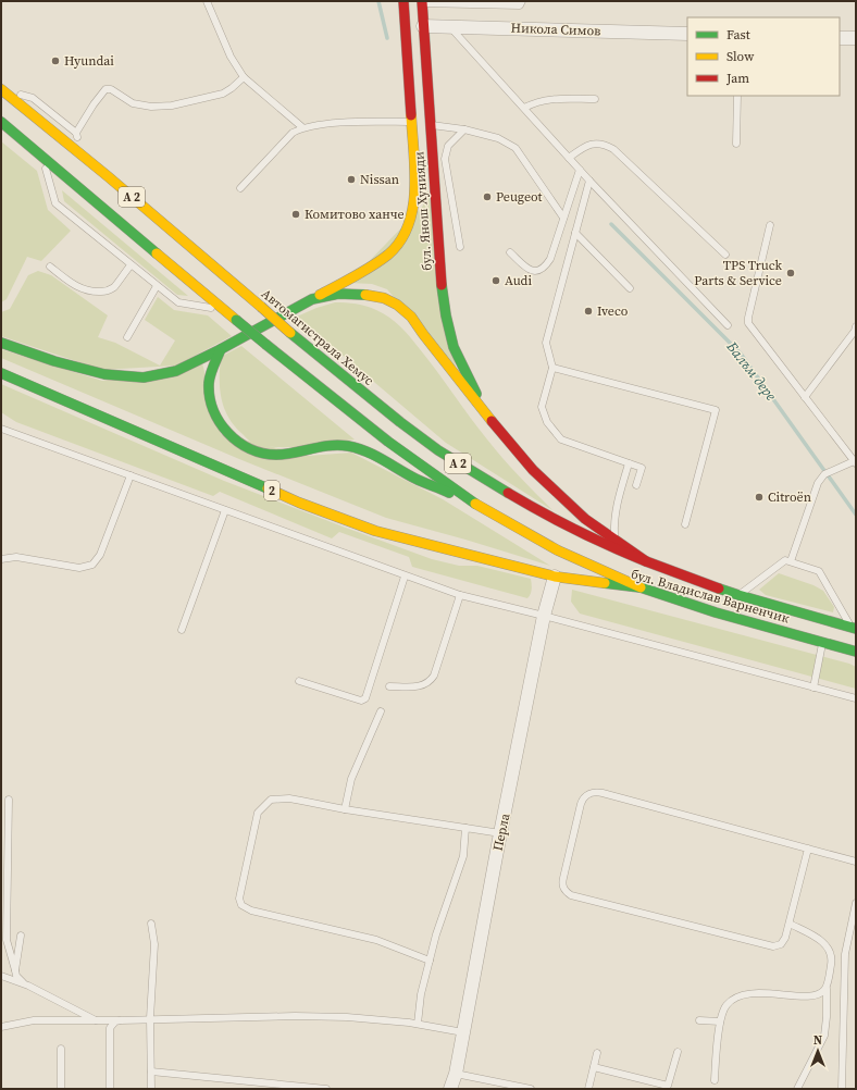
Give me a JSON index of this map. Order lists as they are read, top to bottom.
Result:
{
  "streets": {
    "main road": [
      "A 2",
      "бул. Янош Хунияди",
      "Автомагистрала Хемус",
      "2",
      "бул. Владислав Варненчик"
    ],
    "street": ["Никола Симов", "Перла"]
  },
  "crossings": [
    ["Никола Симов", "бул. Янош Хунияди"],
    ["A 2", "бул. Владислав Варненчик"],
    ["Автомагистрала Хемус", "бул. Владислав Варненчик"],
    ["2", "бул. Владислав Варненчик"],
    ["2", "Перла"],
    ["бул. Владислав Варненчик", "Перла"]
  ],
  "water": ["Балъм дере"],
  "places": [
    "Hyundai",
    "Nissan",
    "Peugeot",
    "Комитово ханче",
    "TPS Truck Parts & Service",
    "Audi",
    "Iveco",
    "Citroën"
  ],
  "legend": ["Fast", "Slow", "Jam"],
  "north": "top"
}
